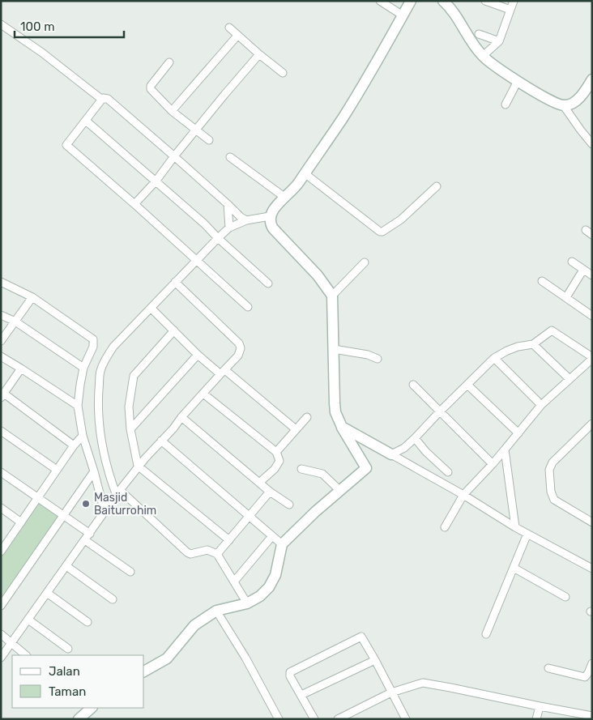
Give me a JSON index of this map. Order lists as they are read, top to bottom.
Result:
{
  "places": ["Masjid Baiturrohim"],
  "legend": ["Jalan", "Taman"],
  "scale_bar": "100 m"
}
